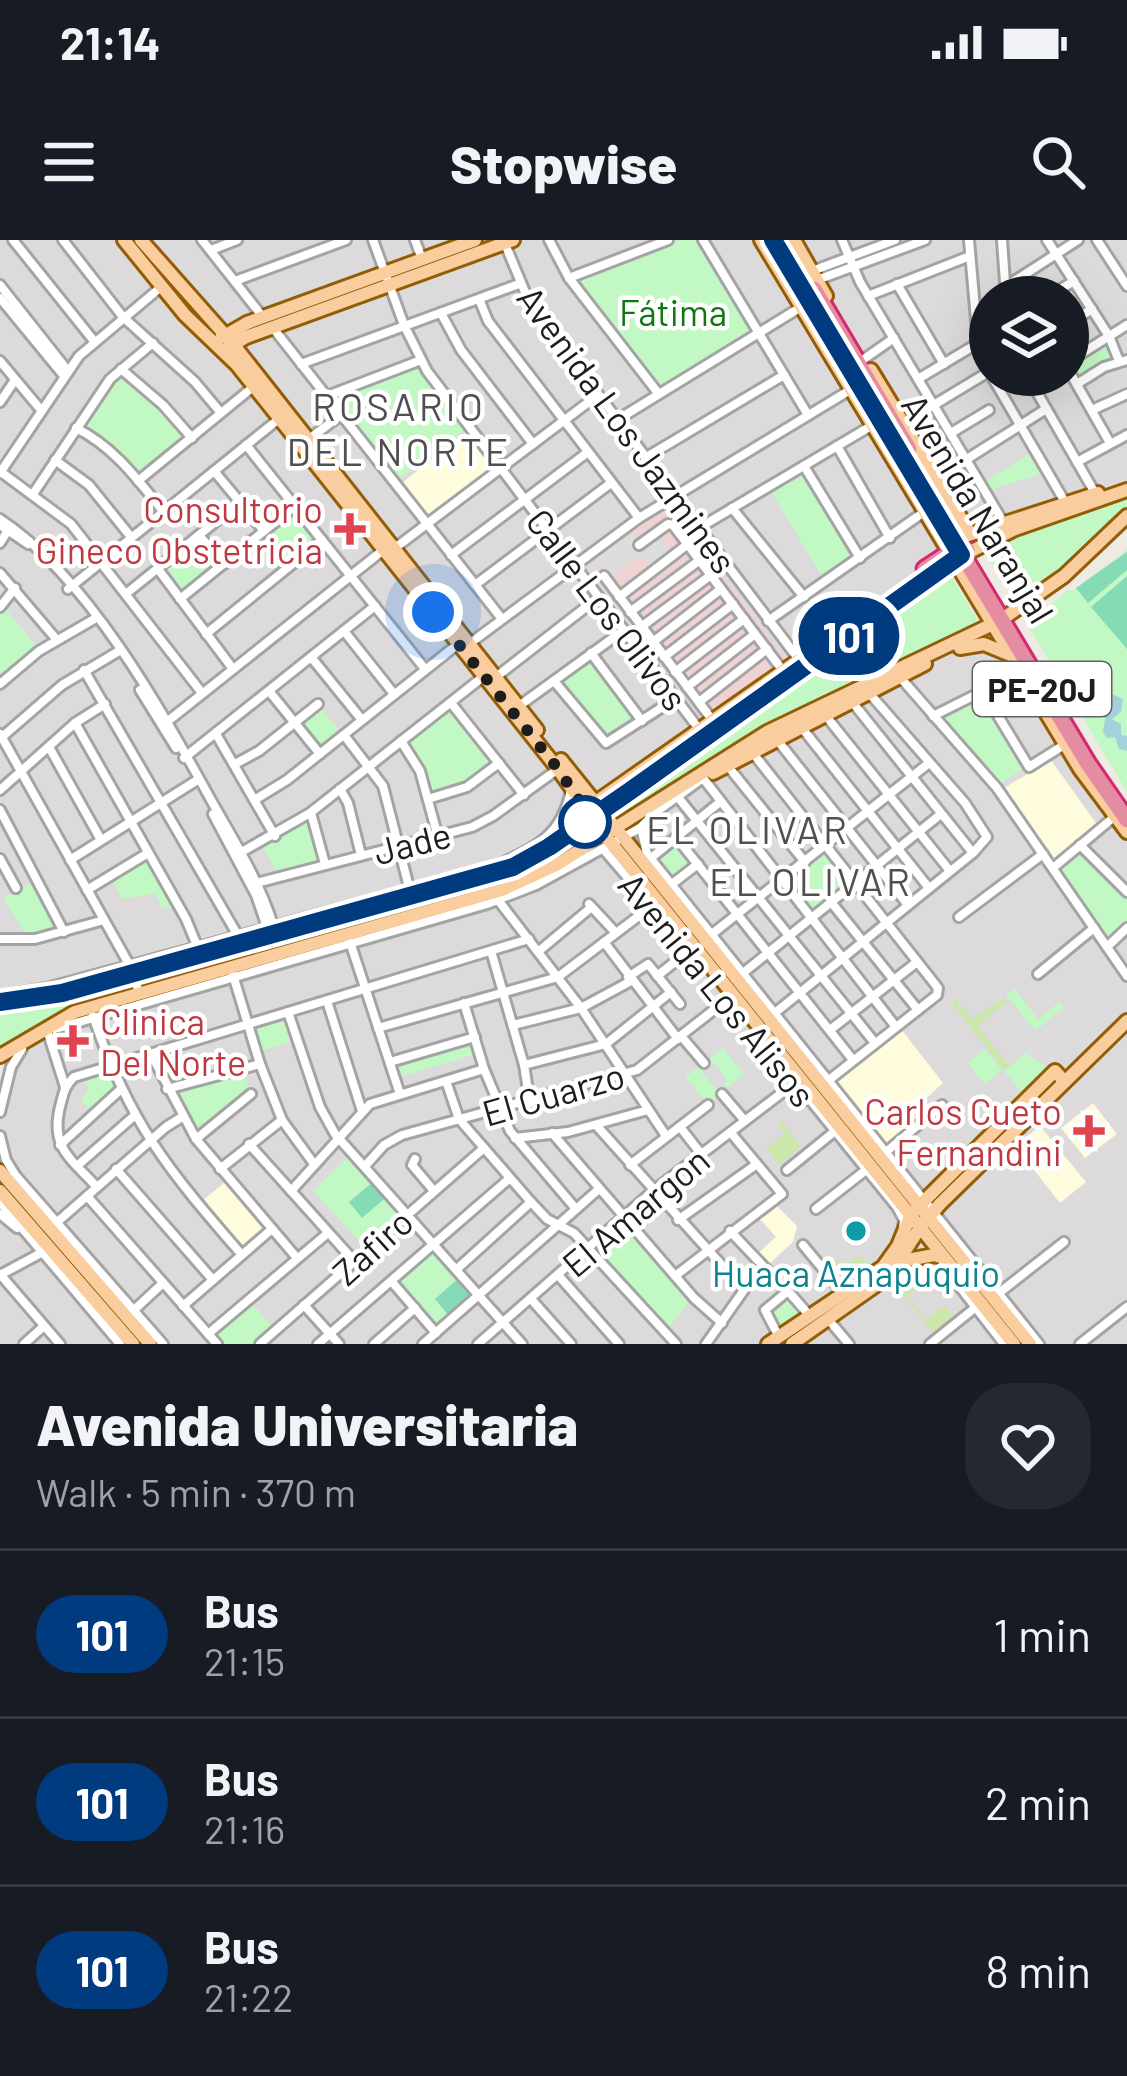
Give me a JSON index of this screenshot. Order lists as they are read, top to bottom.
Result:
{
  "streets": {
    "highway": ["Avenida Naranjal", "PE-20J"],
    "main road": ["Avenida Los Alisos"],
    "street": [
      "Avenida Los Jazmines",
      "Calle Los Olivos",
      "Jade",
      "El Cuarzo",
      "El Amargon",
      "Zafiro"
    ]
  },
  "crossings": [
    ["Jade", "Avenida Los Alisos"],
    ["Avenida Los Alisos", "El Cuarzo"],
    ["Avenida Los Alisos", "El Amargon"]
  ],
  "districts": ["ROSARIO DEL NORTE", "EL OLIVAR", "EL OLIVAR"],
  "parks": ["Fátima"],
  "places": {
    "health": ["Consultorio Gineco Obstetricia", "Clinica Del Norte", "Carlos Cueto Fernandini"],
    "other": ["Huaca Aznapuquio"]
  },
  "lines": ["bus line 101"],
  "page": {
    "status": "21:14",
    "header": "Stopwise",
    "on_map": "101",
    "heading": ["Avenida Universitaria", "Walk · 5 min · 370 m"],
    "list": [
      {
        "mark": "101",
        "name": "Bus",
        "note": "21:15",
        "value": "1 min"
      },
      {
        "mark": "101",
        "name": "Bus",
        "note": "21:16",
        "value": "2 min"
      },
      {
        "mark": "101",
        "name": "Bus",
        "note": "21:22",
        "value": "8 min"
      }
    ]
  }
}
